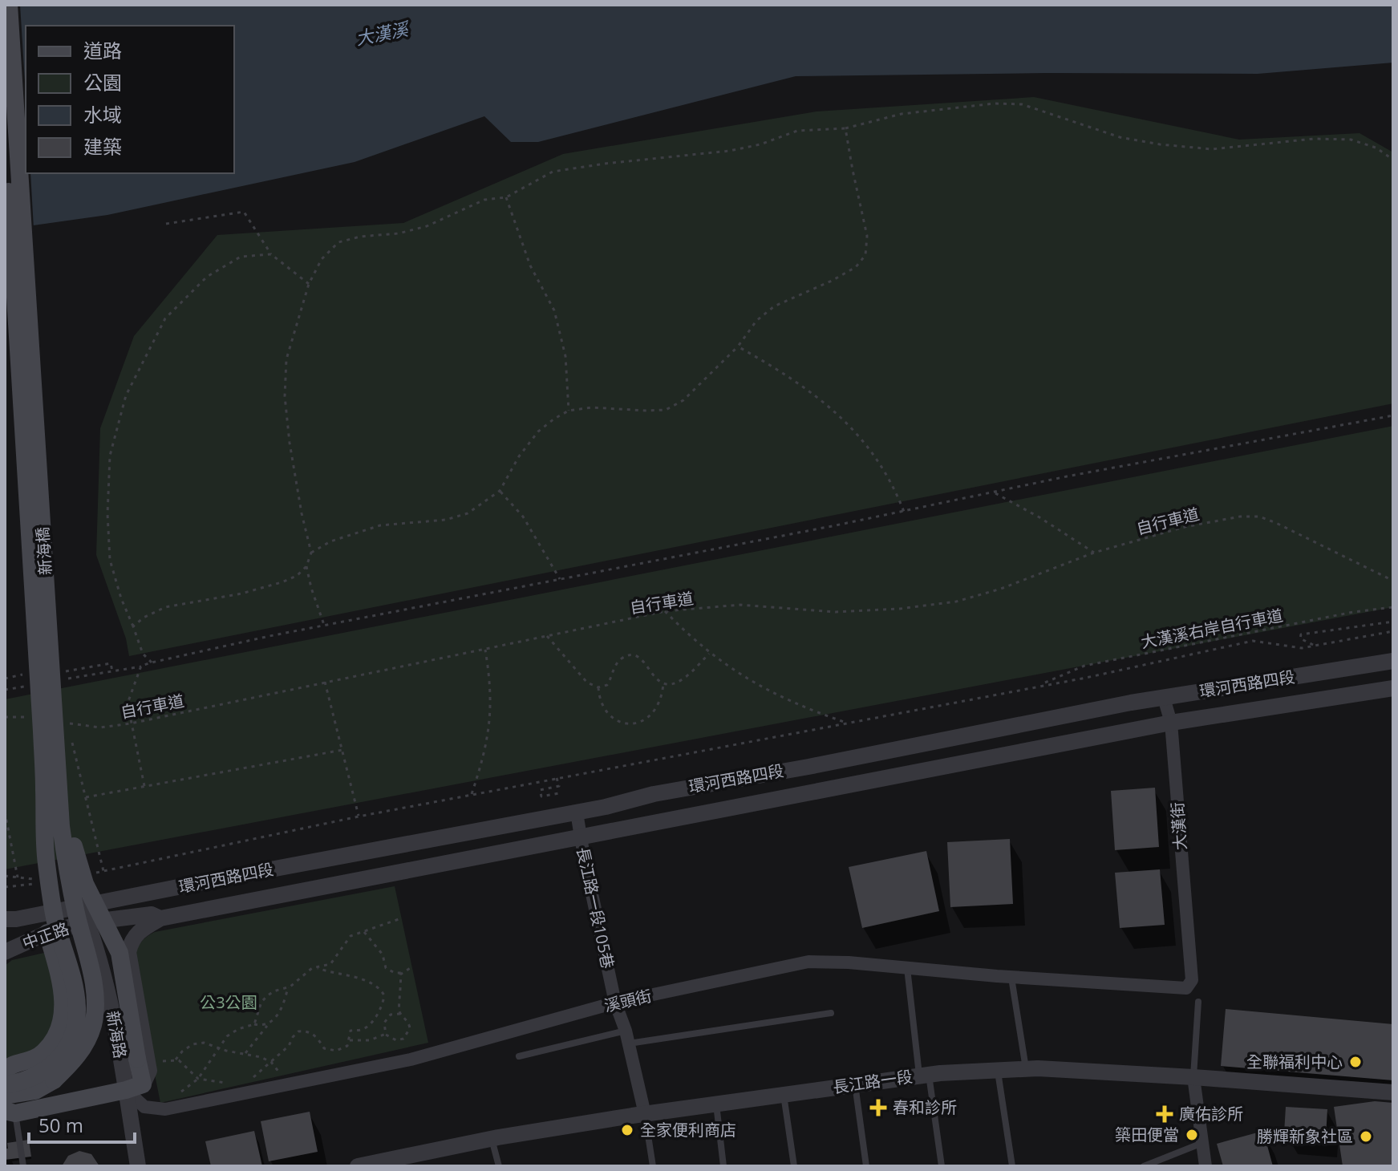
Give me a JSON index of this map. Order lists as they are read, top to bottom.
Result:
{
  "streets": {
    "main road": ["新海橋"],
    "street": [
      "環河西路四段",
      "大漢街",
      "長江路一段105巷",
      "中正路",
      "溪頭街",
      "新海路",
      "長江路一段"
    ],
    "path": ["自行車道", "大漢溪右岸自行車道"]
  },
  "crossings": [
    ["環河西路四段", "大漢街"],
    ["環河西路四段", "長江路一段105巷"],
    ["環河西路四段", "中正路"],
    ["環河西路四段", "新海路"],
    ["大漢街", "溪頭街"],
    ["長江路一段105巷", "溪頭街"],
    ["長江路一段105巷", "長江路一段"],
    ["中正路", "新海路"],
    ["溪頭街", "新海路"]
  ],
  "water": ["大漢溪"],
  "parks": ["公3公園"],
  "places": {
    "other": [
      "全聯福利中心",
      "全家便利商店",
      "築田便當",
      "勝輝新象社區"
    ],
    "health": ["春和診所", "廣佑診所"]
  },
  "legend": [
    "道路",
    "公園",
    "水域",
    "建築"
  ],
  "scale_bar": "50 m"
}
